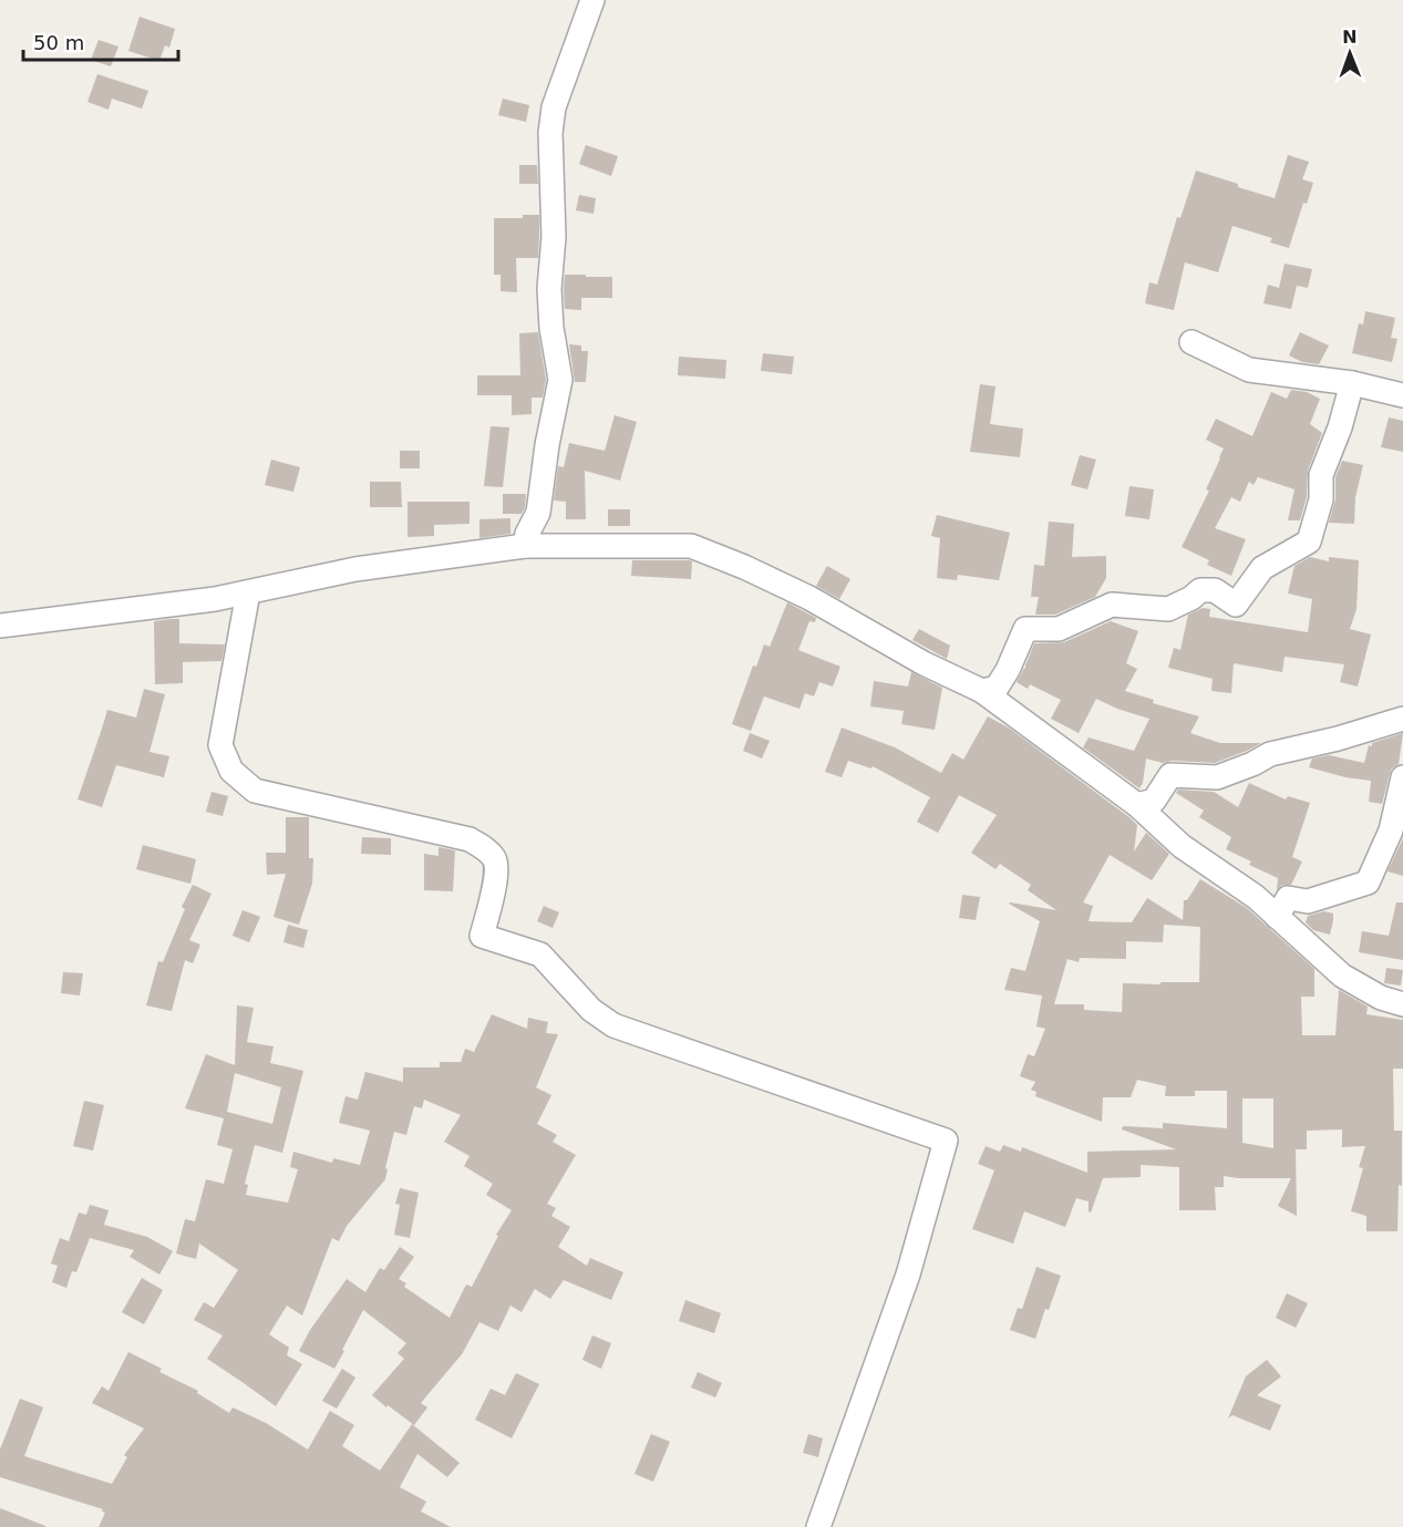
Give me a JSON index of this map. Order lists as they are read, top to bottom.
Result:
{
  "scale_bar": "50 m",
  "north": "top"
}
